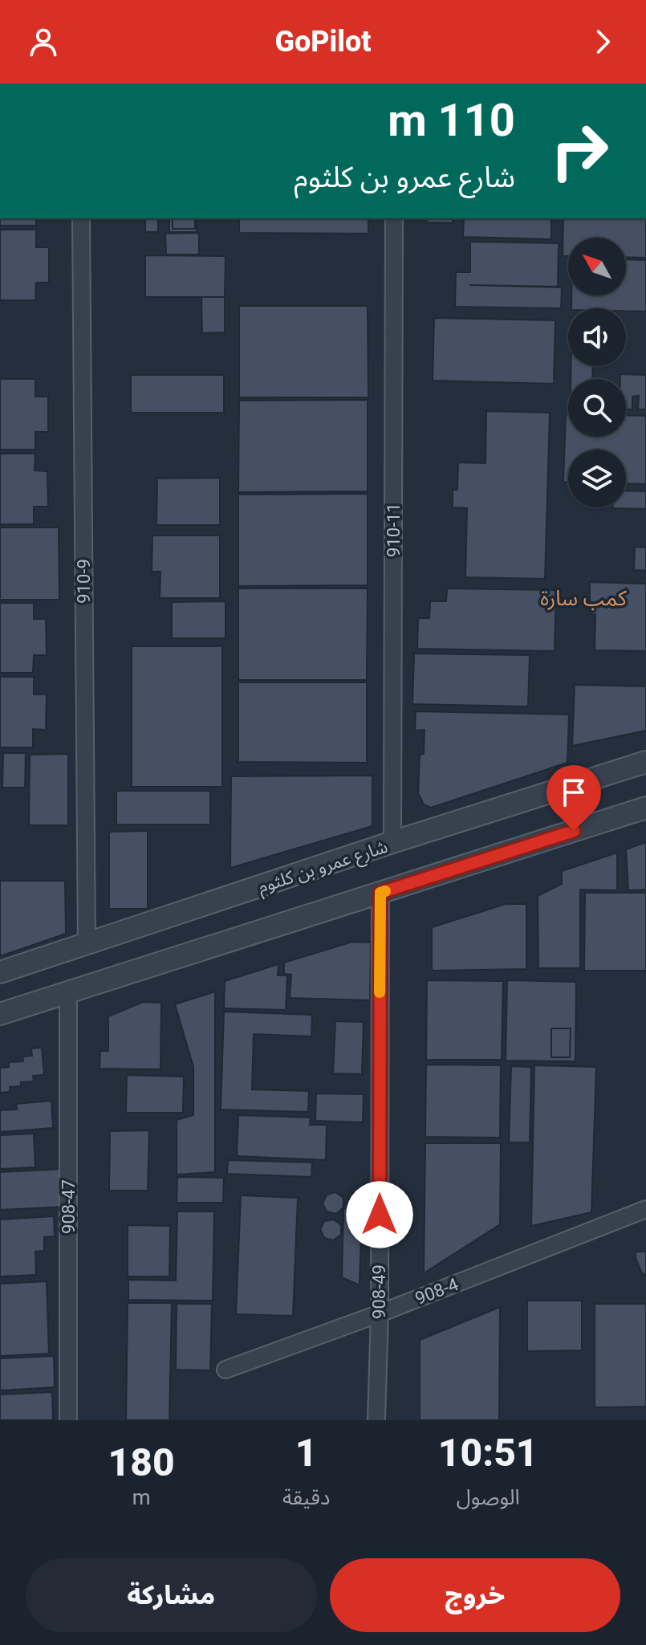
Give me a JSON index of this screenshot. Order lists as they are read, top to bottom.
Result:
{
  "streets": {
    "street": [
      "910-11",
      "910-9",
      "شارع عمرو بن كلثوم",
      "908-47",
      "908-4",
      "908-49"
    ]
  },
  "crossings": [
    ["910-11", "شارع عمرو بن كلثوم"],
    ["910-9", "شارع عمرو بن كلثوم"],
    ["908-4", "908-49"]
  ],
  "districts": ["كمب سارة"],
  "north": "top left",
  "page": {
    "header": "GoPilot",
    "turn": ["110 m", "شارع عمرو بن كلثوم"],
    "eta": [
      "10:51",
      "الوصول",
      "1",
      "دقيقة",
      "180",
      "m"
    ],
    "buttons": ["خروج", "مشاركة"]
  }
}
